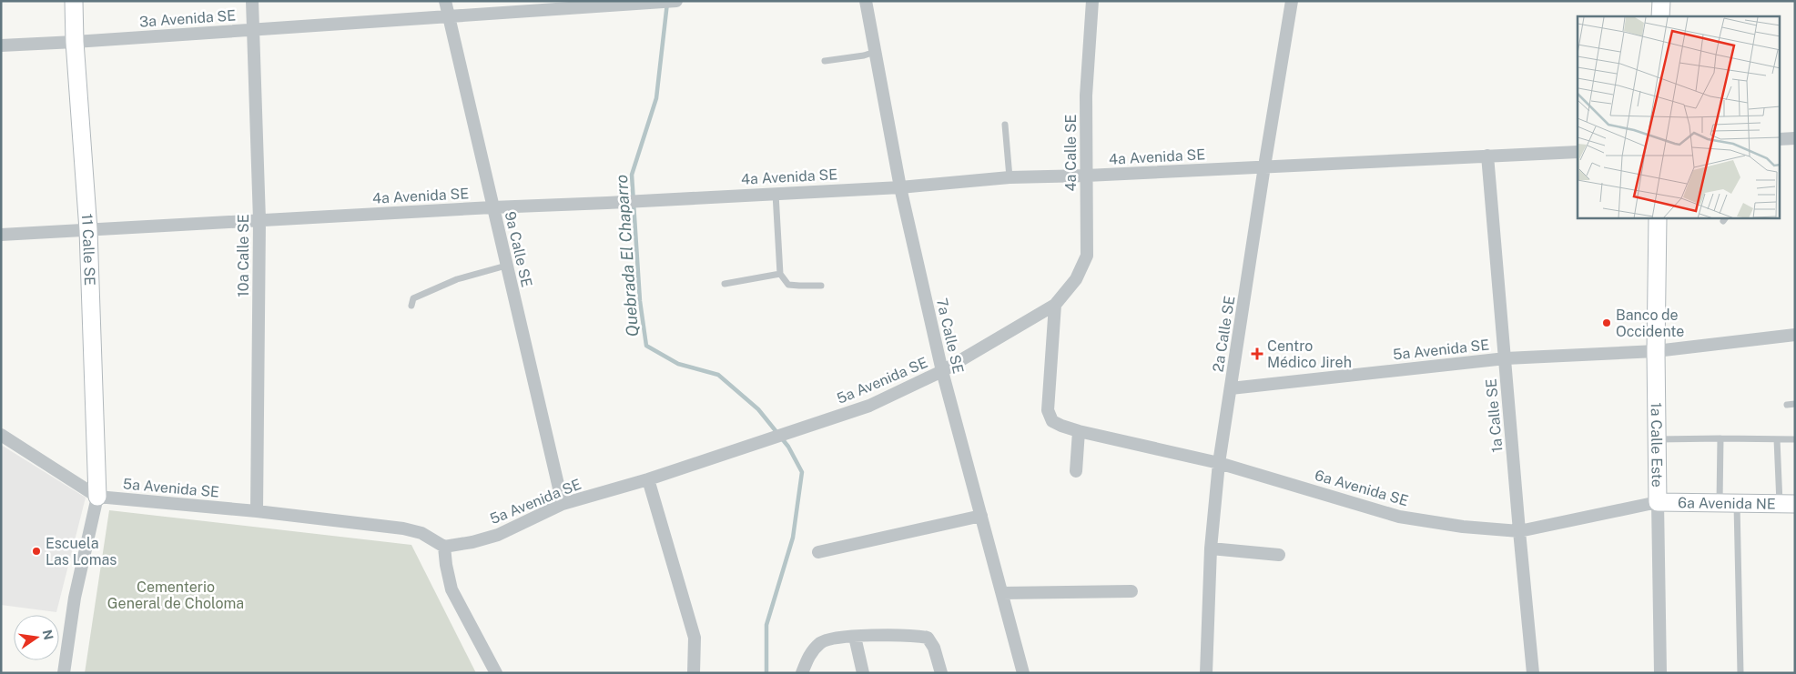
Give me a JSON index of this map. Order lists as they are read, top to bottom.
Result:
{
  "streets": {
    "street": [
      "3a Avenida SE",
      "4a Calle SE",
      "4a Avenida SE",
      "11 Calle SE",
      "9a Calle SE",
      "10a Calle SE",
      "2a Calle SE",
      "7a Calle SE",
      "5a Avenida SE",
      "1a Calle SE",
      "1a Calle Este",
      "6a Avenida SE",
      "6a Avenida NE"
    ]
  },
  "crossings": [
    ["3a Avenida SE", "11 Calle SE"],
    ["3a Avenida SE", "9a Calle SE"],
    ["3a Avenida SE", "10a Calle SE"],
    ["4a Calle SE", "4a Avenida SE"],
    ["4a Calle SE", "5a Avenida SE"],
    ["4a Calle SE", "6a Avenida SE"],
    ["4a Avenida SE", "11 Calle SE"],
    ["4a Avenida SE", "9a Calle SE"],
    ["4a Avenida SE", "10a Calle SE"],
    ["4a Avenida SE", "2a Calle SE"],
    ["4a Avenida SE", "7a Calle SE"],
    ["4a Avenida SE", "1a Calle SE"],
    ["11 Calle SE", "5a Avenida SE"],
    ["9a Calle SE", "5a Avenida SE"],
    ["10a Calle SE", "5a Avenida SE"],
    ["2a Calle SE", "5a Avenida SE"],
    ["2a Calle SE", "6a Avenida SE"],
    ["7a Calle SE", "5a Avenida SE"],
    ["5a Avenida SE", "1a Calle SE"],
    ["5a Avenida SE", "1a Calle Este"],
    ["5a Avenida SE", "6a Avenida SE"],
    ["1a Calle SE", "6a Avenida SE"],
    ["1a Calle Este", "6a Avenida SE"],
    ["1a Calle Este", "6a Avenida NE"],
    ["6a Avenida SE", "6a Avenida NE"]
  ],
  "water": ["Quebrada El Chaparro"],
  "parks": ["Cementerio General de Choloma"],
  "places": {
    "other": ["Banco de Occidente", "Escuela Las Lomas"],
    "health": ["Centro Médico Jireh"]
  },
  "north": "right"
}
